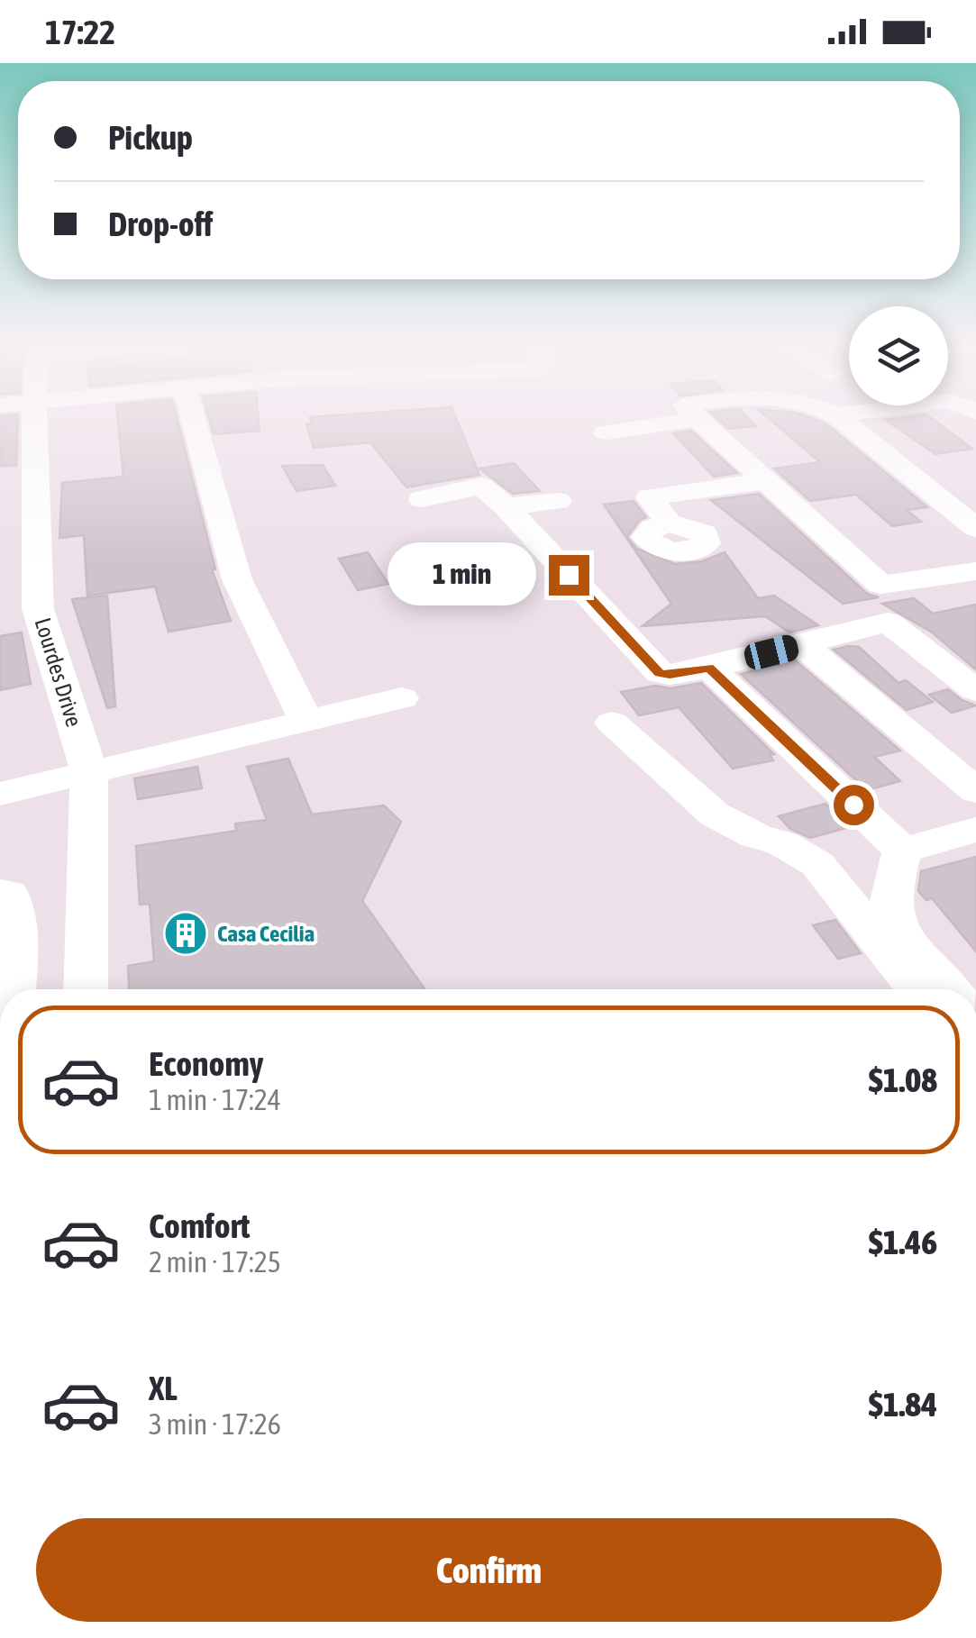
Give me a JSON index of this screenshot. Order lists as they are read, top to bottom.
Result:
{
  "streets": {
    "street": ["Lourdes Drive"]
  },
  "places": {
    "building": ["Casa Cecilia"]
  },
  "page": {
    "status": "17:22",
    "banner": ["Pickup", "Drop-off"],
    "bubble": "1 min",
    "list": [
      {
        "name": "Economy",
        "note": "1 min · 17:24",
        "value": "$1.08"
      },
      {
        "name": "Comfort",
        "note": "2 min · 17:25",
        "value": "$1.46"
      },
      {
        "name": "XL",
        "note": "3 min · 17:26",
        "value": "$1.84"
      }
    ],
    "buttons": "Confirm"
  }
}
